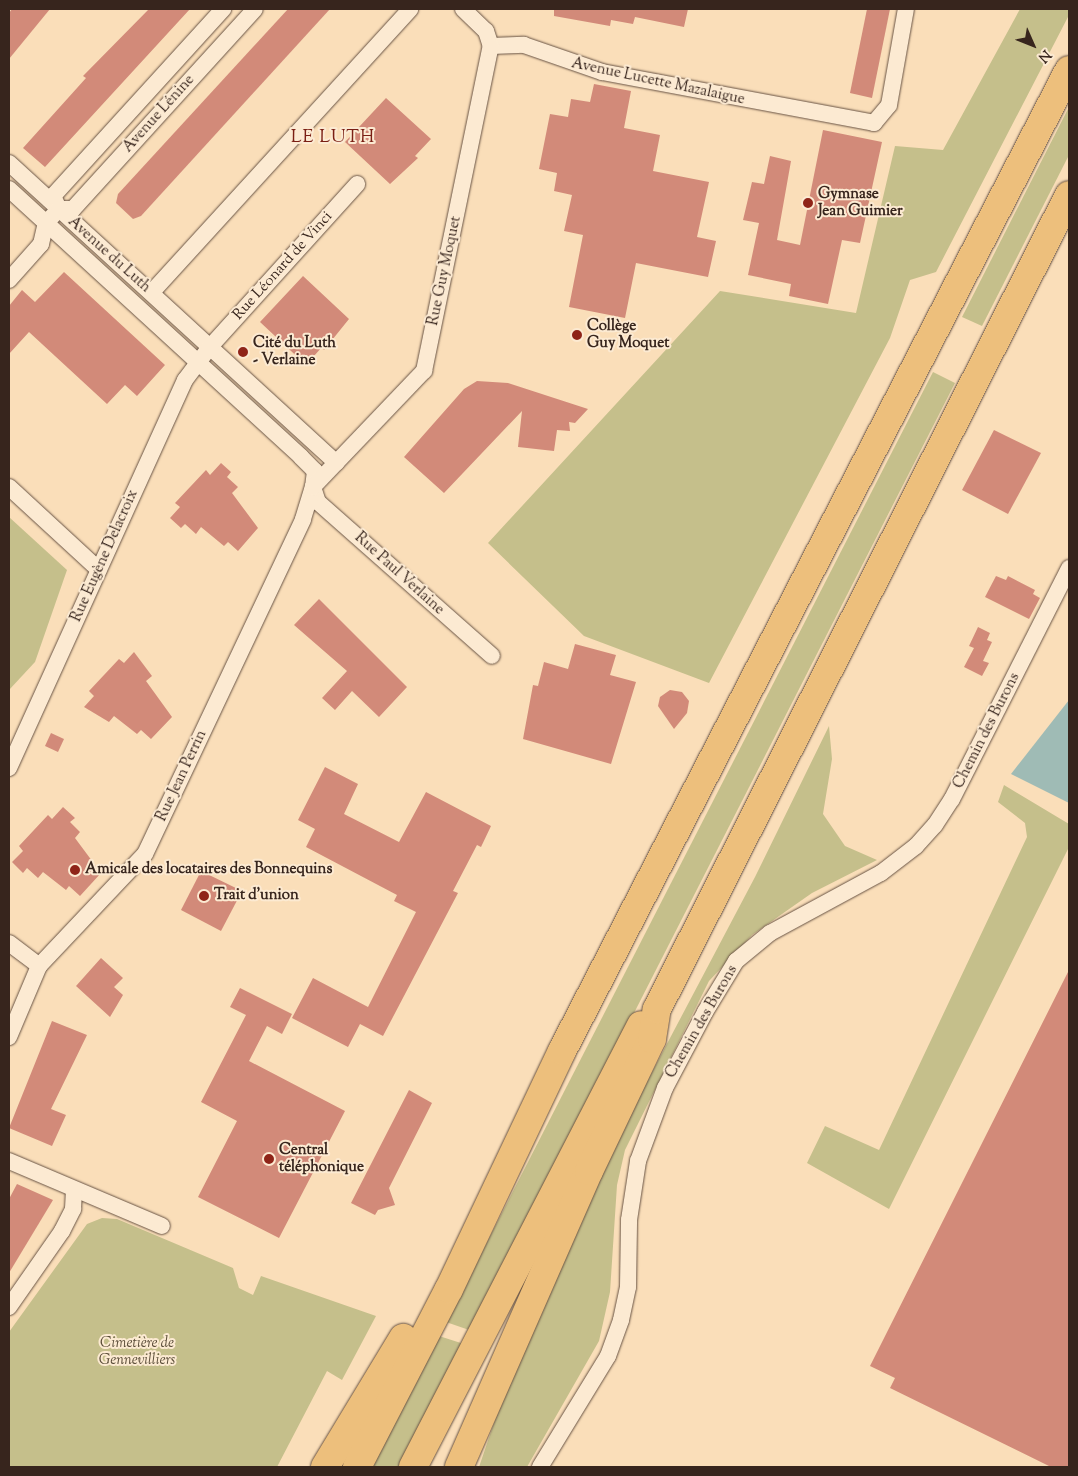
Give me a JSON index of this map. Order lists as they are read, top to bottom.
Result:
{
  "streets": {
    "street": [
      "Avenue Lucette Mazalaigue",
      "Avenue Lénine",
      "Avenue du Luth",
      "Rue Léonard de Vinci",
      "Rue Guy Moquet",
      "Rue Eugène Delacroix",
      "Rue Paul Verlaine",
      "Chemin des Burons",
      "Rue Jean Perrin"
    ]
  },
  "crossings": [
    ["Avenue Lucette Mazalaigue", "Rue Guy Moquet"],
    ["Avenue Lénine", "Avenue du Luth"],
    ["Avenue du Luth", "Rue Léonard de Vinci"],
    ["Avenue du Luth", "Rue Eugène Delacroix"],
    ["Avenue du Luth", "Rue Paul Verlaine"],
    ["Rue Léonard de Vinci", "Rue Eugène Delacroix"],
    ["Rue Eugène Delacroix", "Rue Paul Verlaine"],
    ["Rue Paul Verlaine", "Rue Jean Perrin"]
  ],
  "districts": ["LE LUTH"],
  "parks": ["Cimetière de Gennevilliers"],
  "places": [
    "Gymnase Jean Guimier",
    "Collège Guy Moquet",
    "Cité du Luth - Verlaine",
    "Amicale des locataires des Bonnequins",
    "Trait d’union",
    "Central téléphonique"
  ],
  "north": "bottom right"
}
